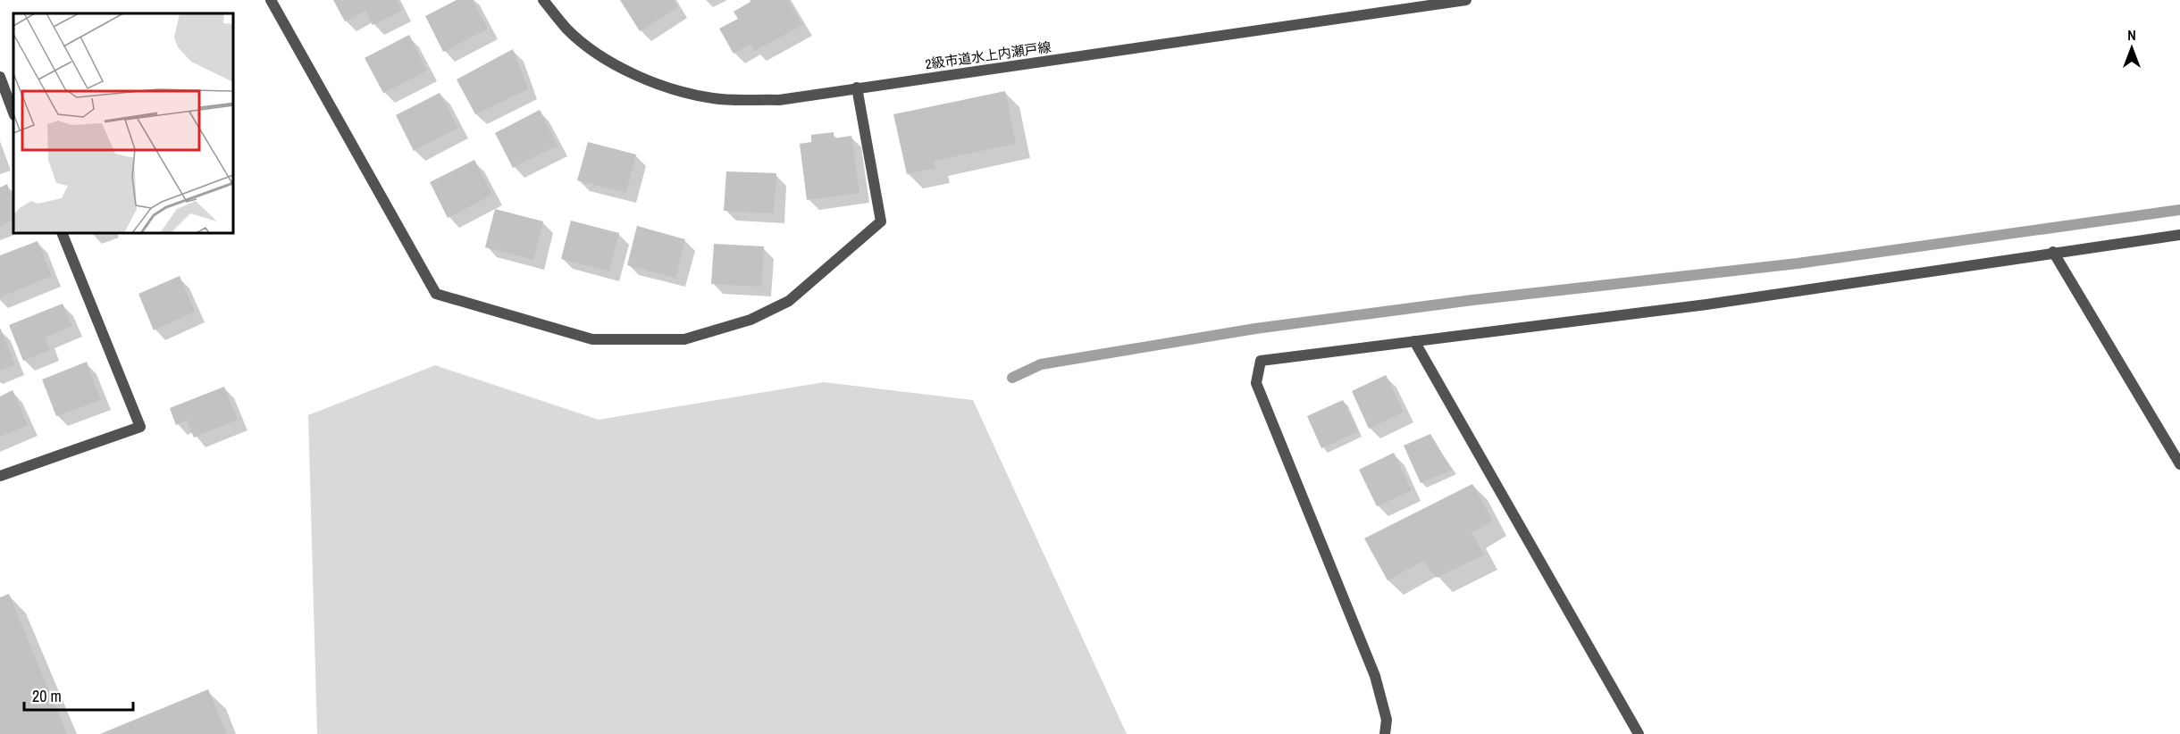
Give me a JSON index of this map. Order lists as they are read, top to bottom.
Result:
{
  "streets": {
    "street": ["2級市道水上内瀬戸線"]
  },
  "scale_bar": "20 m",
  "north": "top"
}
